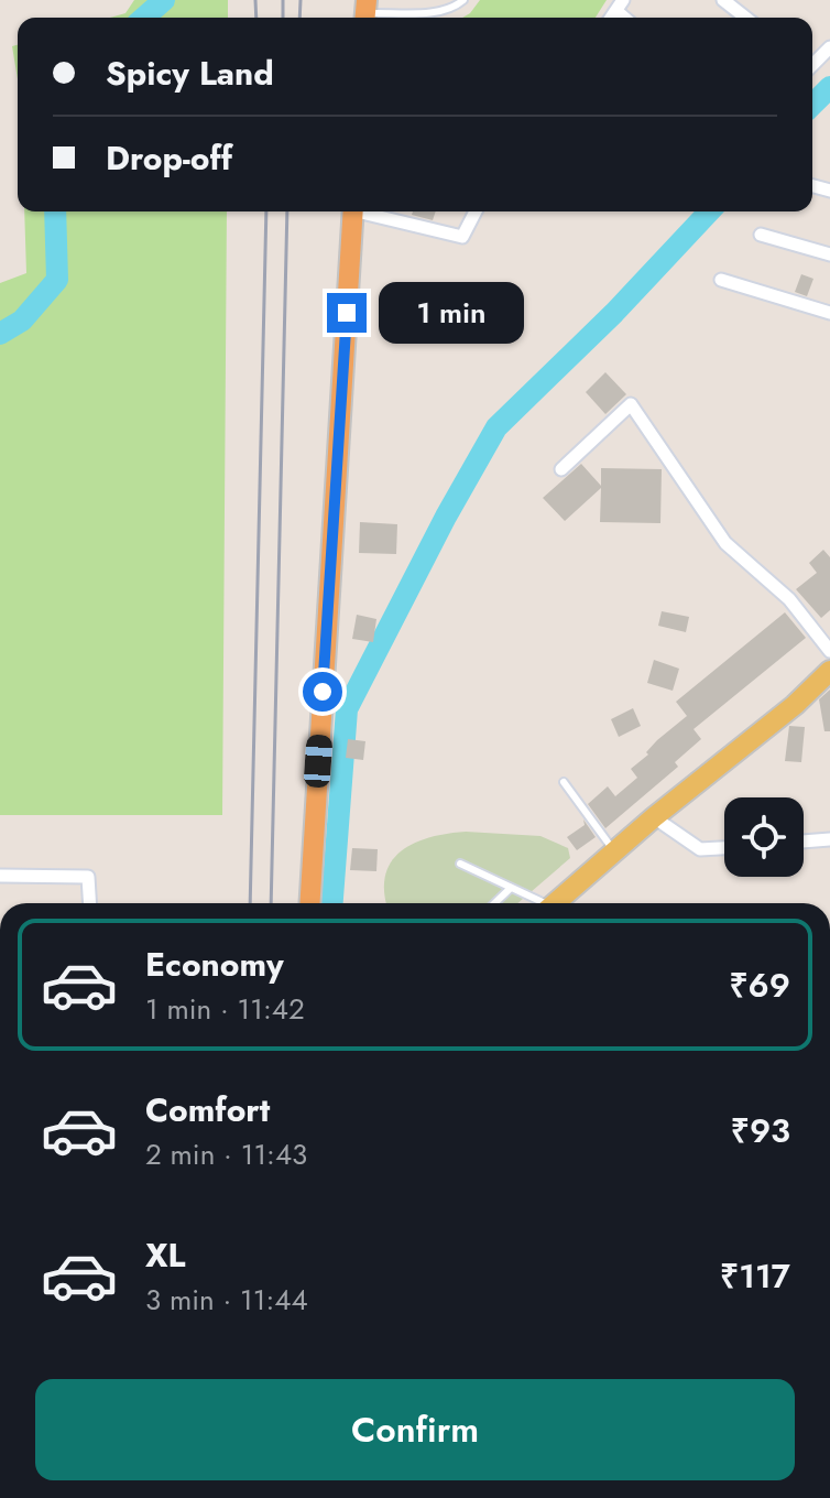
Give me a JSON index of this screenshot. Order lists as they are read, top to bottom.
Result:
{
  "page": {
    "banner": ["Spicy Land", "Drop-off"],
    "bubble": "1 min",
    "list": [
      {
        "name": "Economy",
        "note": "1 min · 11:42",
        "value": "₹69"
      },
      {
        "name": "Comfort",
        "note": "2 min · 11:43",
        "value": "₹93"
      },
      {
        "name": "XL",
        "note": "3 min · 11:44",
        "value": "₹117"
      }
    ],
    "buttons": "Confirm"
  }
}
